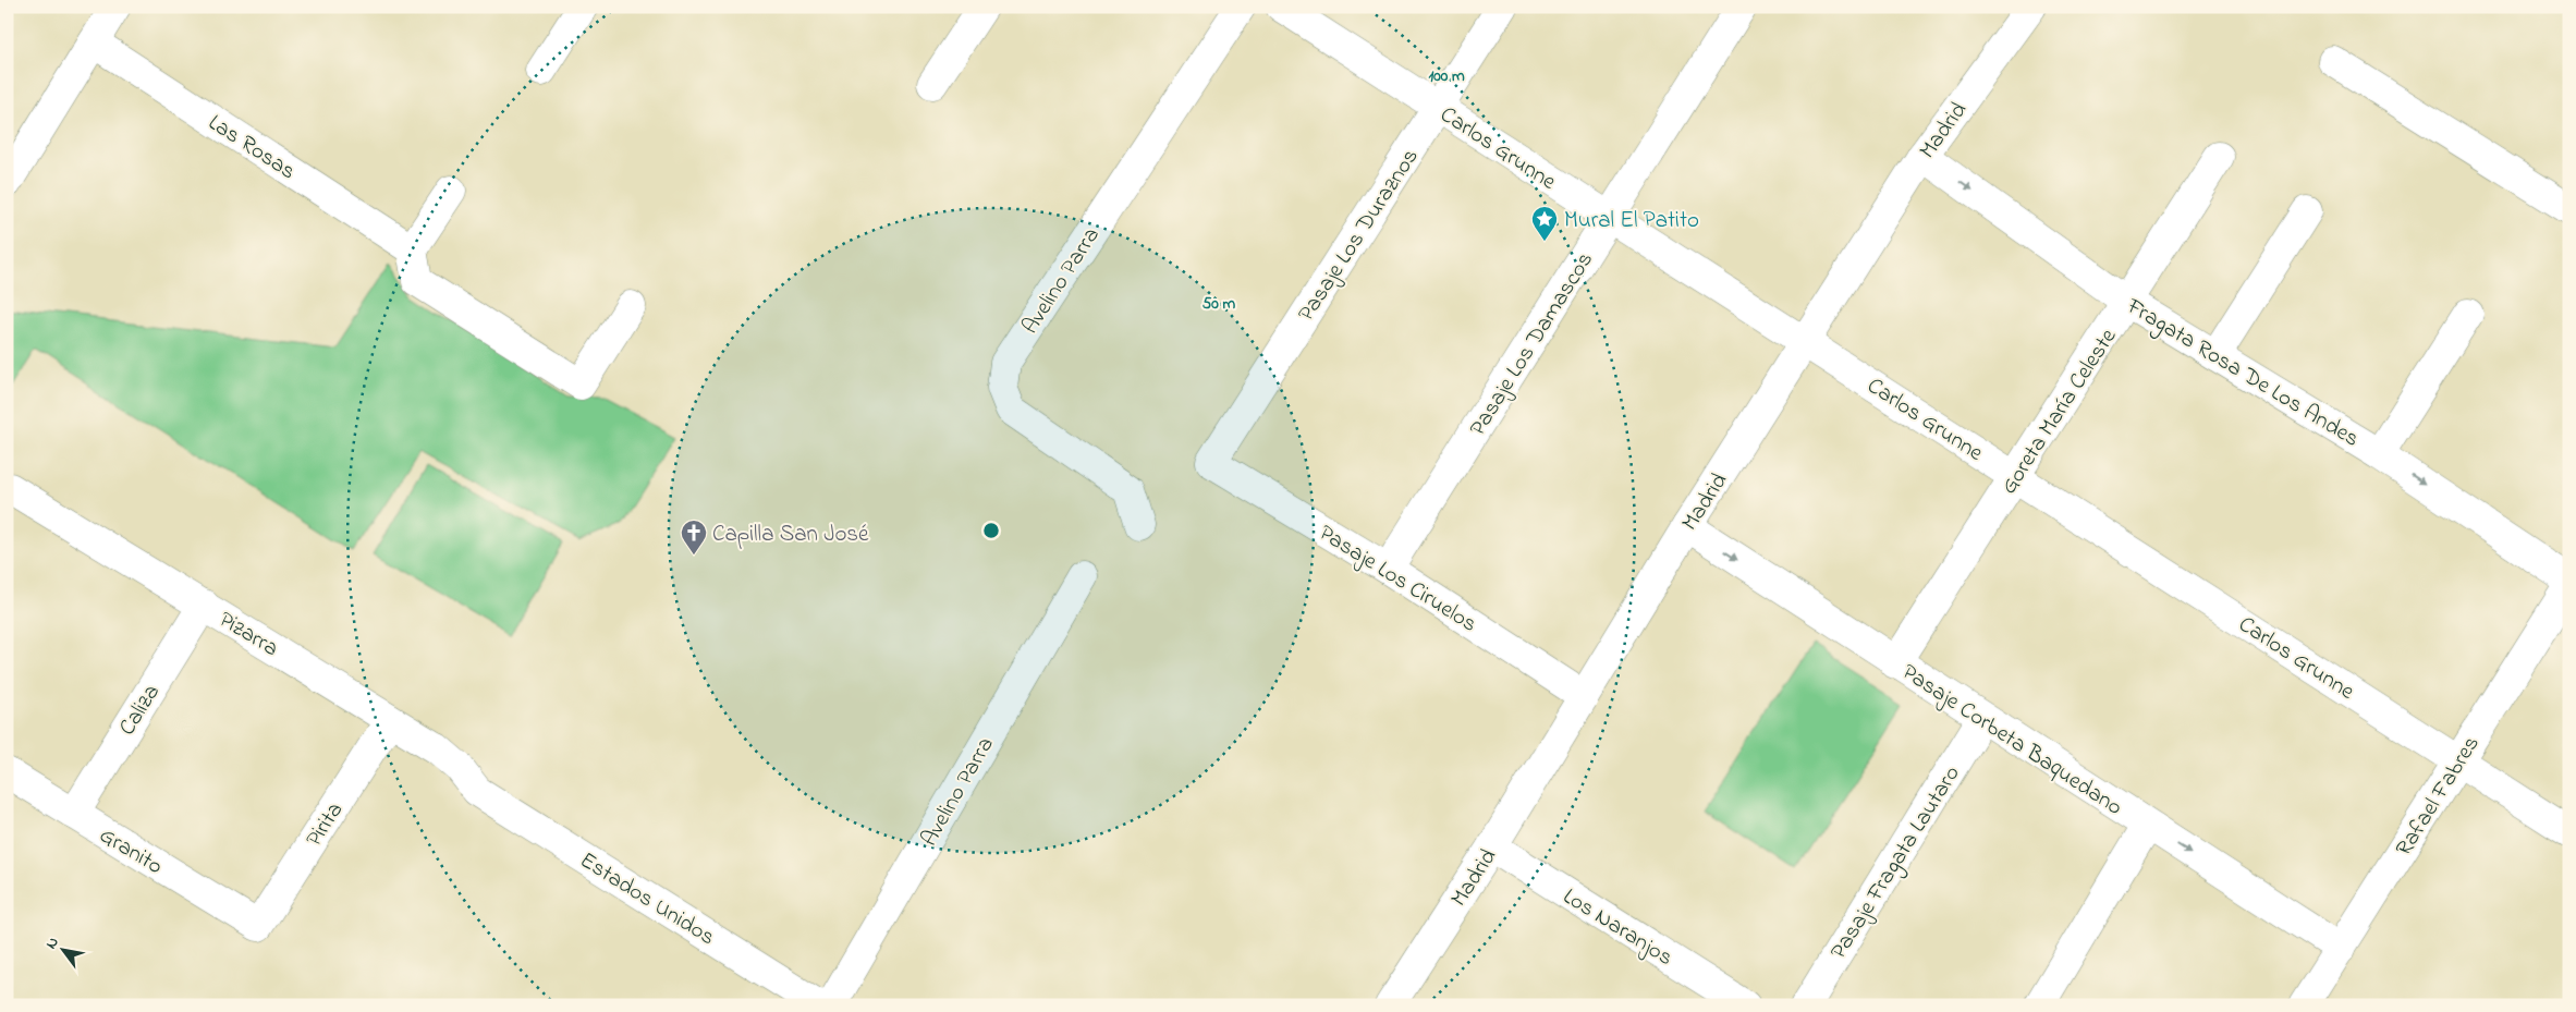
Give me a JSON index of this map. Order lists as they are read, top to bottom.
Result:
{
  "streets": {
    "street": [
      "Madrid",
      "Las Rosas",
      "Carlos Grunne",
      "Pasaje Los Duraznos",
      "Avelino Parra",
      "Pasaje Los Damascos",
      "Fragata Rosa De Los Andes",
      "Goreta María Celeste",
      "Pasaje Los Ciruelos",
      "Pizarra",
      "Caliza",
      "Pasaje Corbeta Baquedano",
      "Rafael Fabres",
      "Pirita",
      "Granito",
      "Pasaje Fragata Lautaro",
      "Estados Unidos",
      "Los Naranjos"
    ]
  },
  "crossings": [
    ["Madrid", "Carlos Grunne"],
    ["Madrid", "Fragata Rosa De Los Andes"],
    ["Madrid", "Pasaje Los Ciruelos"],
    ["Madrid", "Pasaje Corbeta Baquedano"],
    ["Madrid", "Los Naranjos"],
    ["Carlos Grunne", "Pasaje Los Duraznos"],
    ["Carlos Grunne", "Pasaje Los Damascos"],
    ["Carlos Grunne", "Goreta María Celeste"],
    ["Carlos Grunne", "Rafael Fabres"],
    ["Pasaje Los Duraznos", "Pasaje Los Ciruelos"],
    ["Pasaje Los Damascos", "Pasaje Los Ciruelos"],
    ["Fragata Rosa De Los Andes", "Goreta María Celeste"],
    ["Fragata Rosa De Los Andes", "Rafael Fabres"],
    ["Goreta María Celeste", "Pasaje Corbeta Baquedano"],
    ["Pizarra", "Caliza"],
    ["Pizarra", "Pirita"],
    ["Pizarra", "Estados Unidos"],
    ["Caliza", "Granito"],
    ["Pasaje Corbeta Baquedano", "Rafael Fabres"],
    ["Pasaje Corbeta Baquedano", "Pasaje Fragata Lautaro"],
    ["Pirita", "Granito"]
  ],
  "one_way": ["Fragata Rosa De Los Andes", "Pasaje Corbeta Baquedano"],
  "places": {
    "place": ["Mural El Patito"],
    "church": ["Capilla San José"]
  },
  "north": "top left",
  "rings": ["100 m", "50 m"]
}
